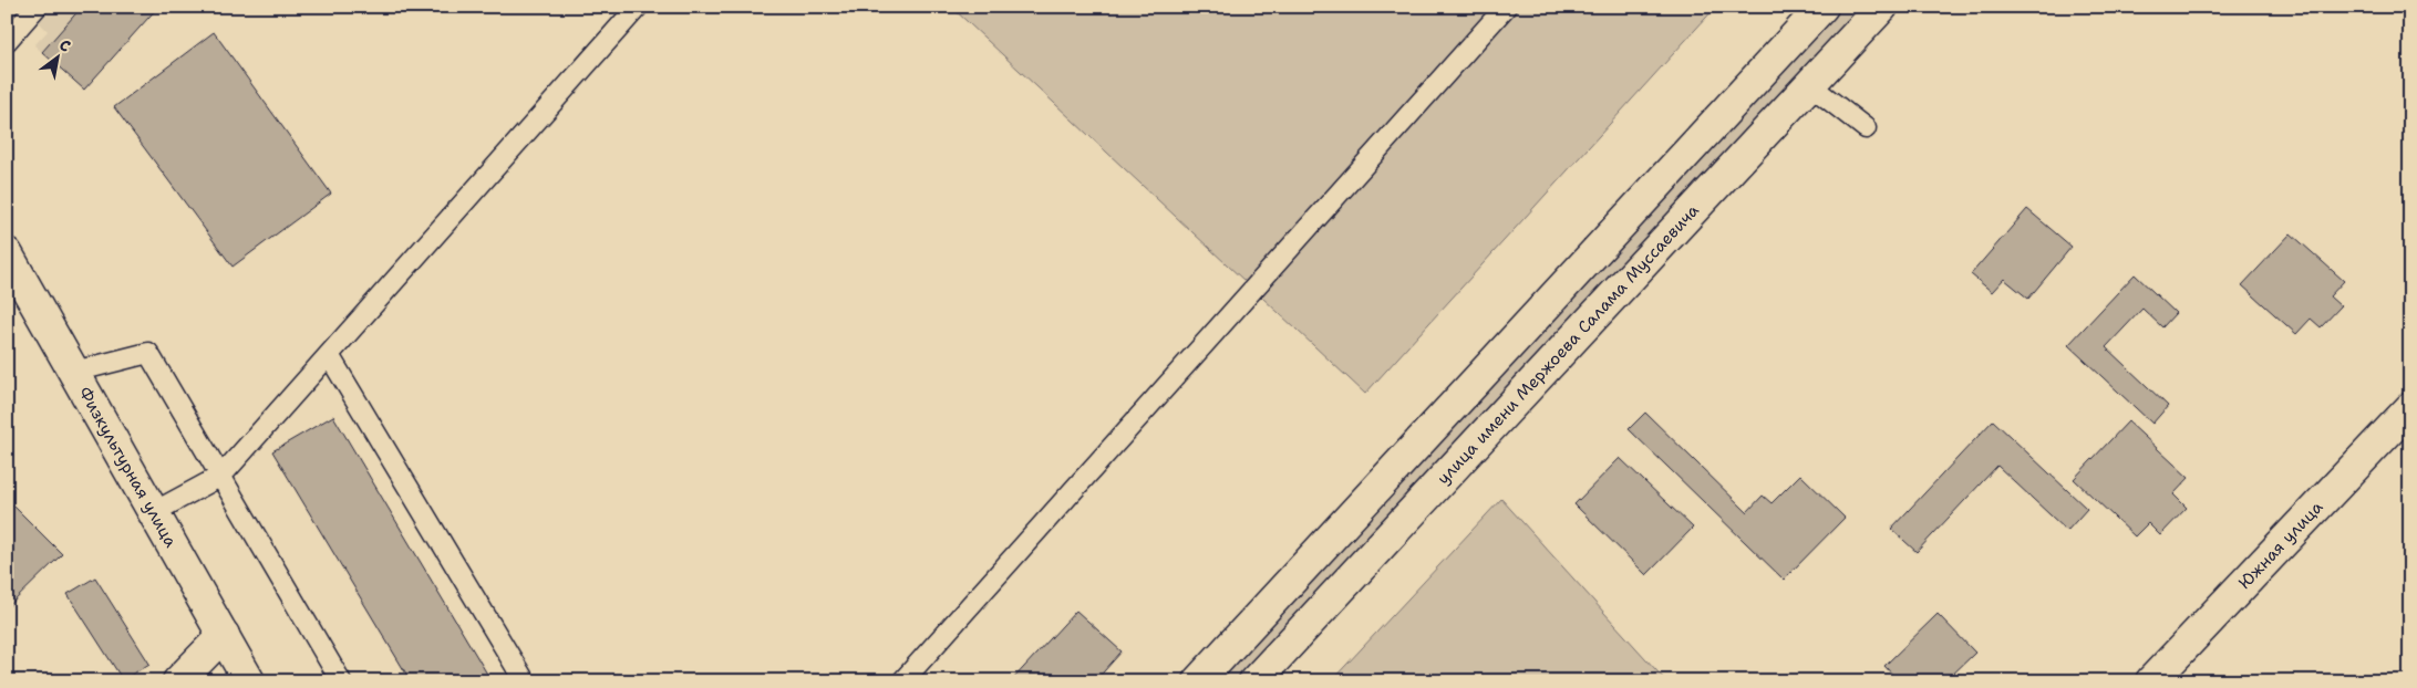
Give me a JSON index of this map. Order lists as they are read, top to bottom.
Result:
{
  "streets": {
    "street": ["улица имени Мержоева Салама Муссаевича", "Физкультурная улица", "Южная улица"]
  },
  "north": "top right"
}
